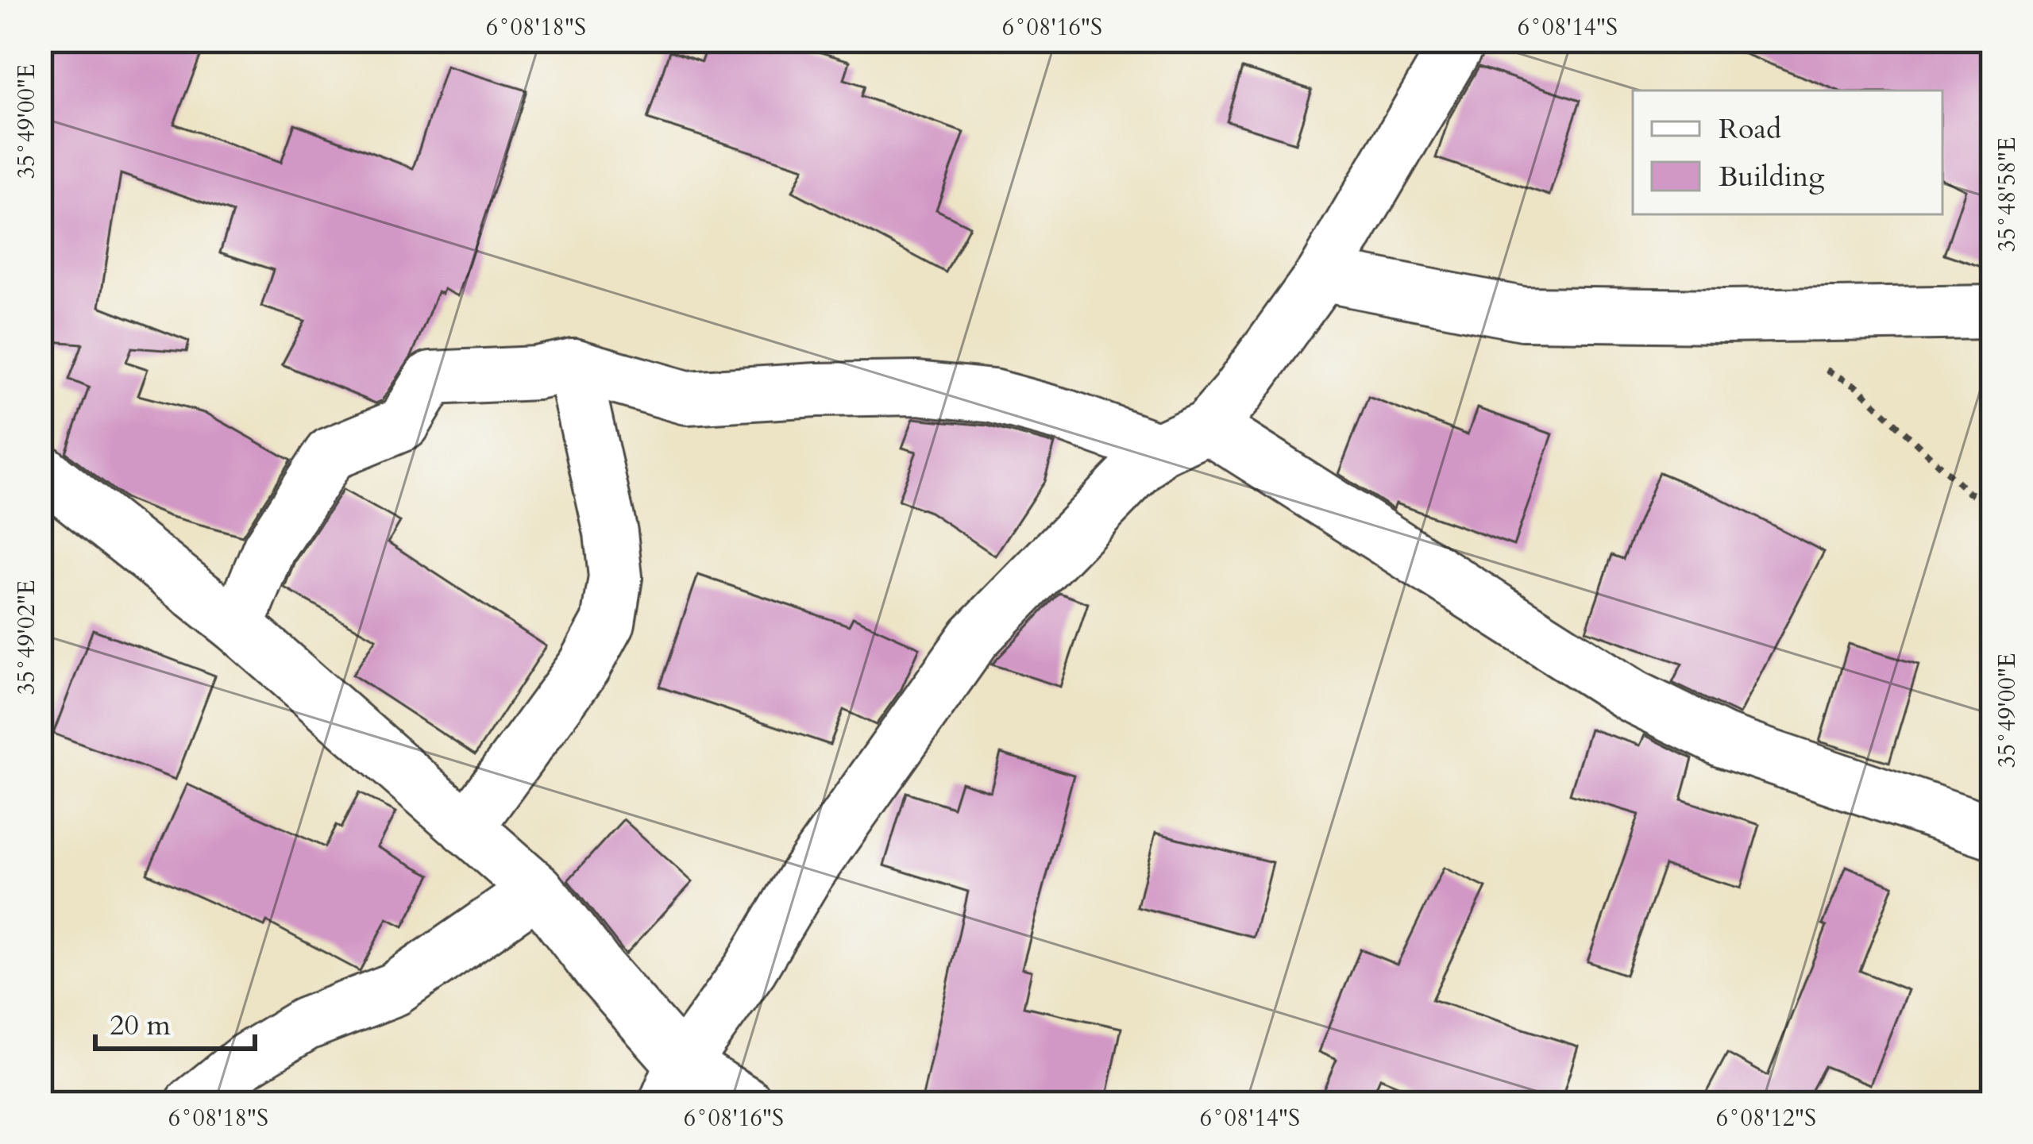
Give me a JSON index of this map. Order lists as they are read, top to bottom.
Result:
{
  "legend": ["Road", "Building"],
  "scale_bar": "20 m",
  "coordinates": [
    "6°08'18\"S",
    "6°08'16\"S",
    "6°08'14\"S",
    "35°49'00\"E",
    "35°48'58\"E",
    "35°49'02\"E",
    "6°08'12\"S"
  ]
}
